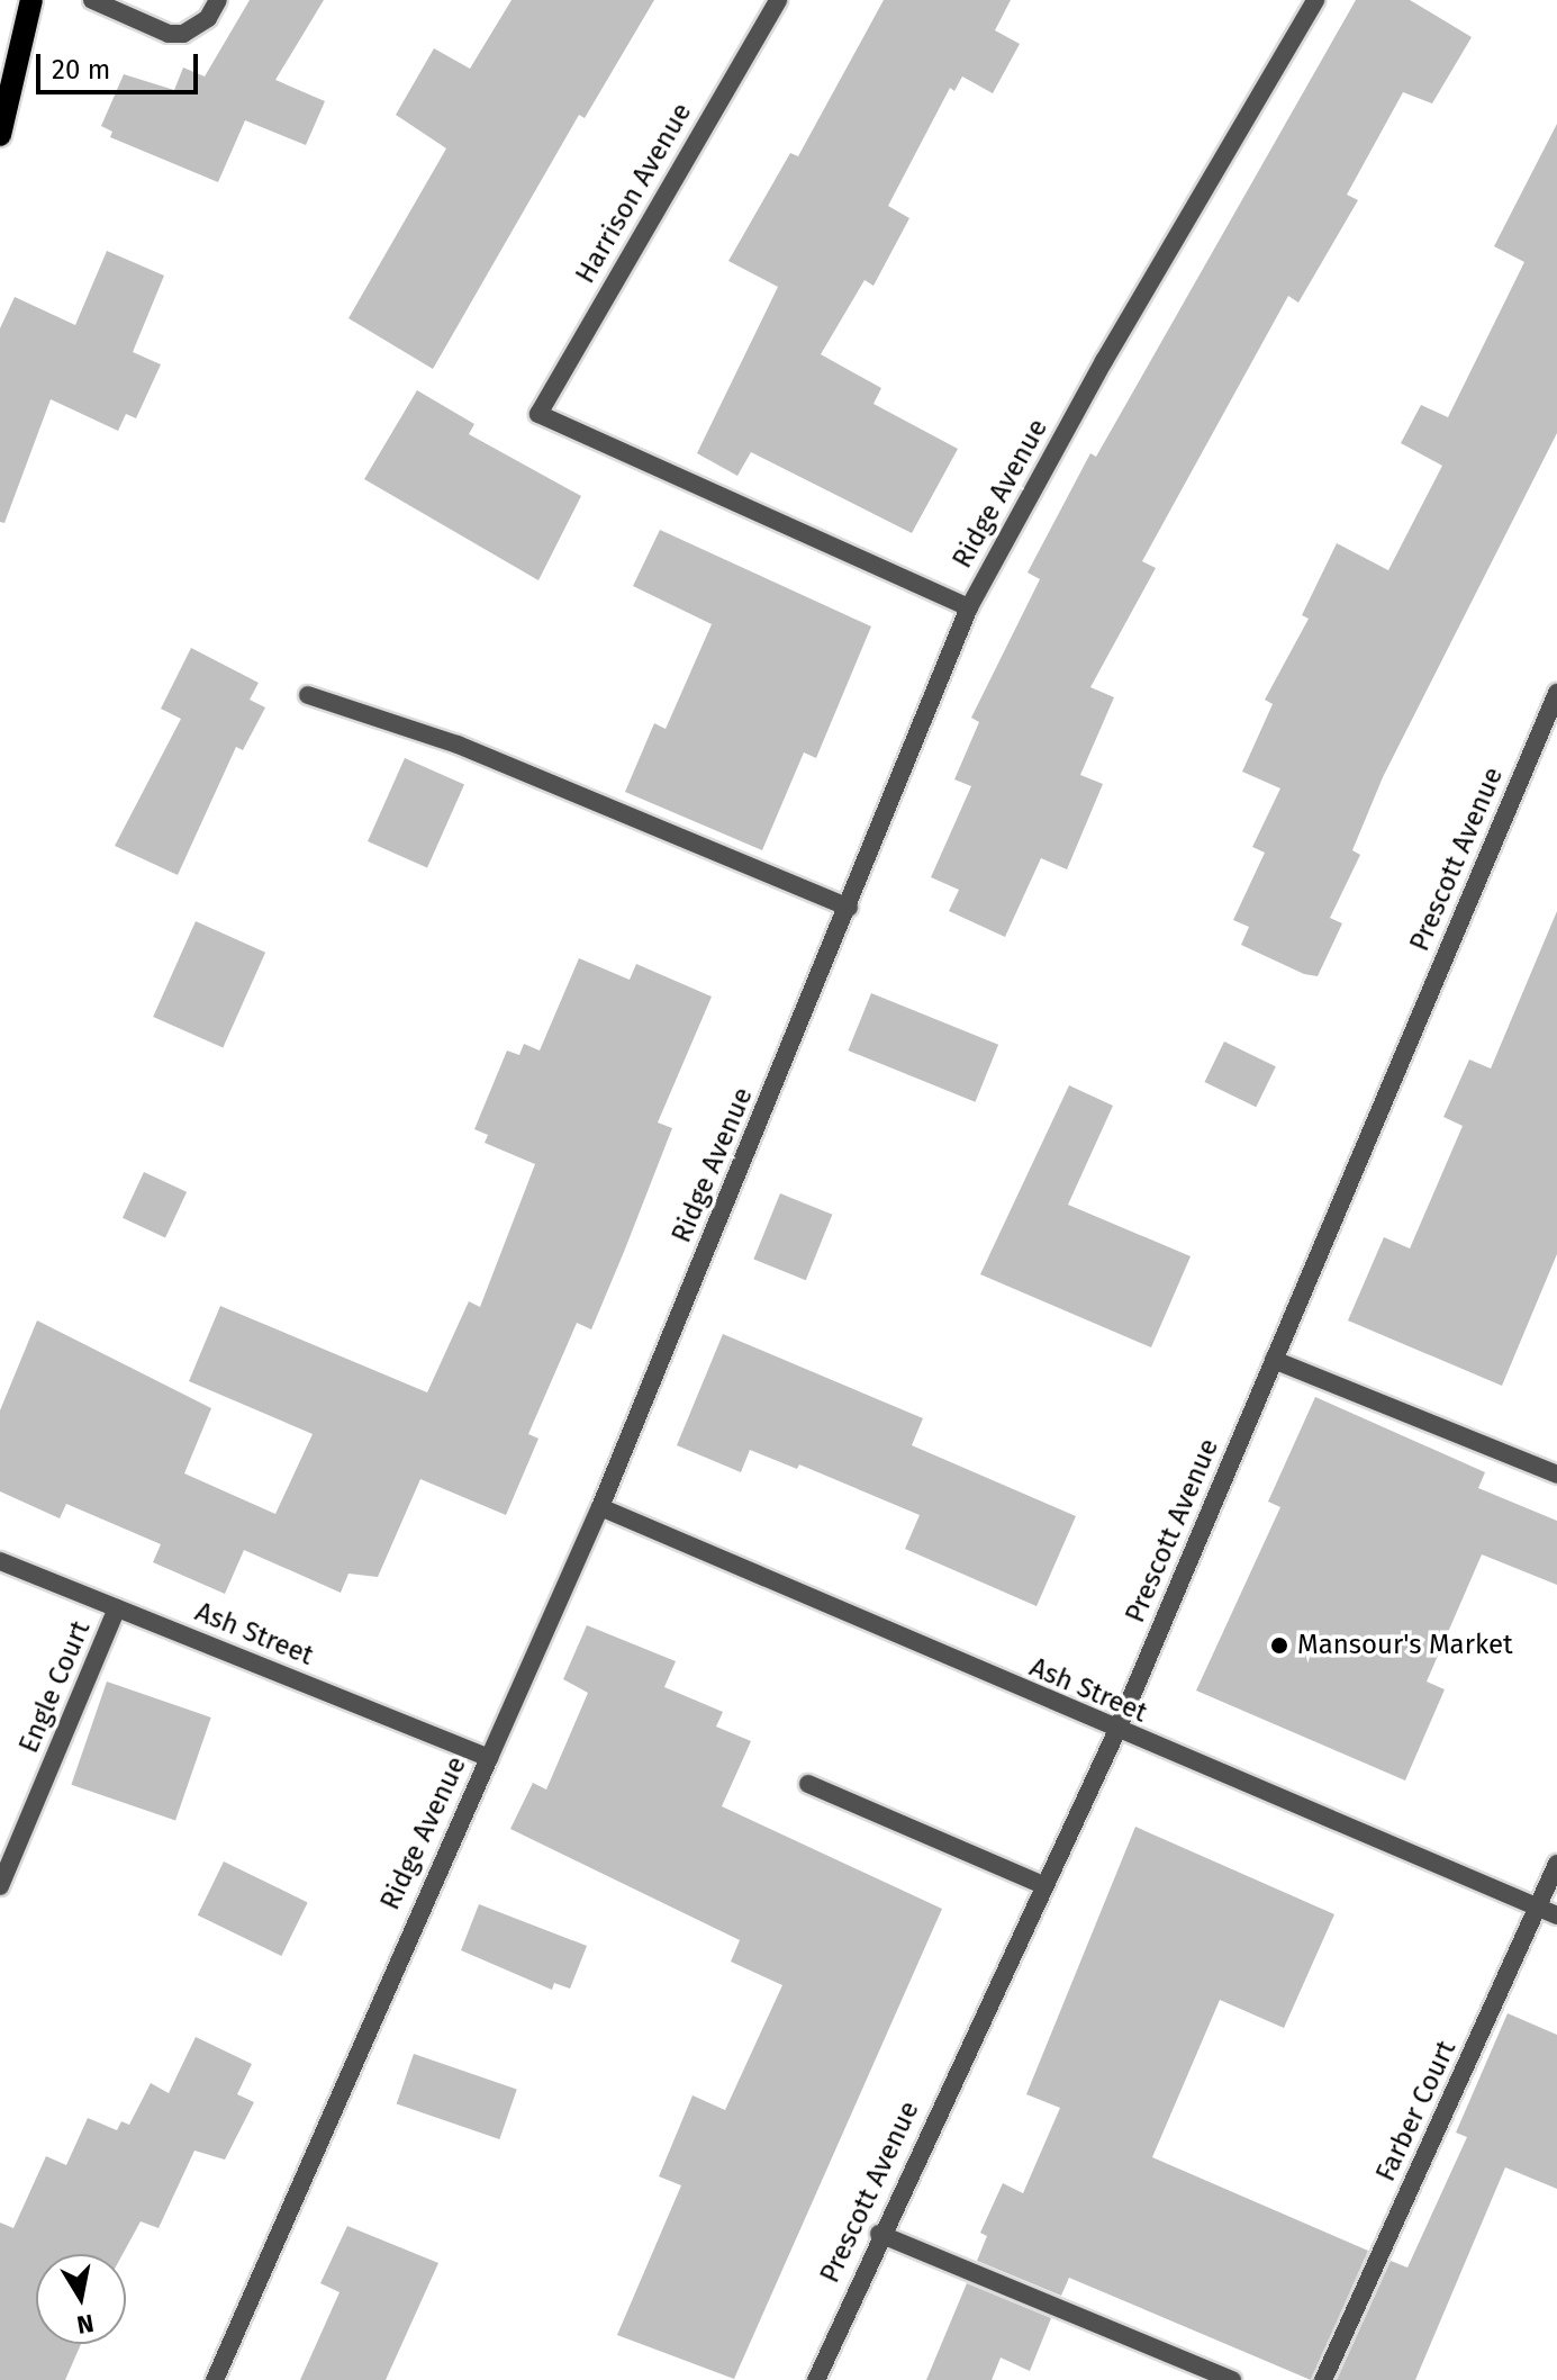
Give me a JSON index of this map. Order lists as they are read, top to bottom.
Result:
{
  "streets": {
    "street": [
      "Harrison Avenue",
      "Ridge Avenue",
      "Prescott Avenue",
      "Ash Street",
      "Engle Court",
      "Farber Court"
    ]
  },
  "crossings": [
    ["Harrison Avenue", "Ridge Avenue"],
    ["Ridge Avenue", "Ash Street"],
    ["Prescott Avenue", "Ash Street"],
    ["Ash Street", "Engle Court"],
    ["Ash Street", "Farber Court"]
  ],
  "places": ["Mansour's Market"],
  "scale_bar": "20 m",
  "north": "bottom"
}
